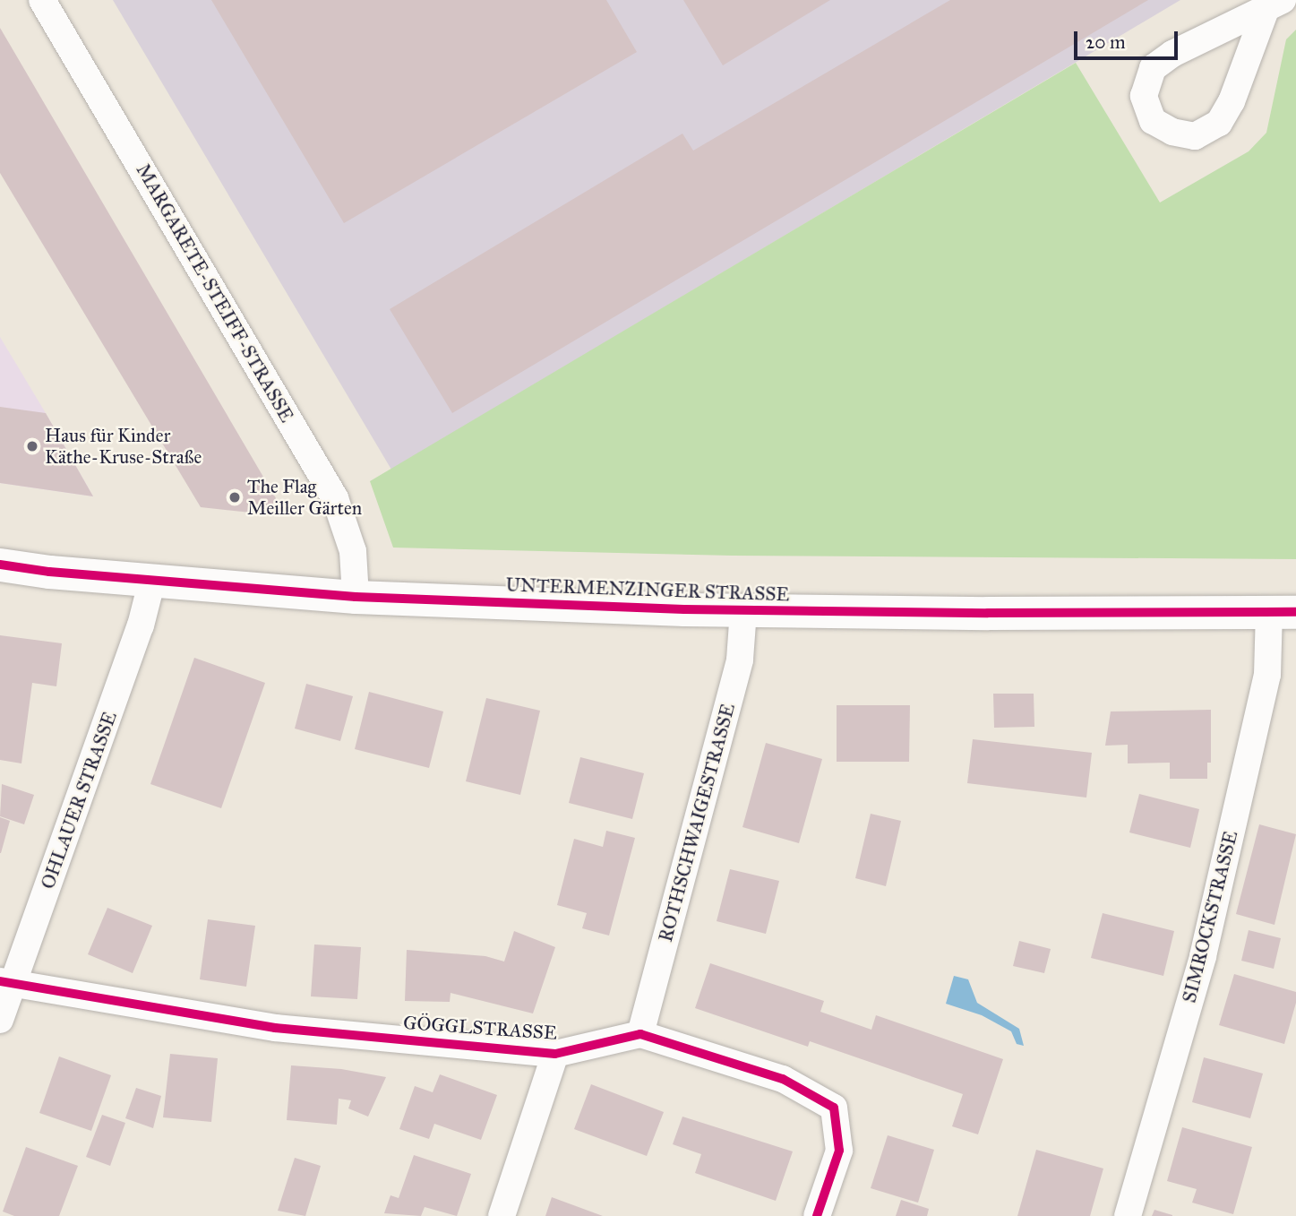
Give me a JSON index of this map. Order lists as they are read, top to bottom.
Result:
{
  "streets": {
    "street": [
      "MARGARETE-STEIFF-STRASSE",
      "UNTERMENZINGER STRASSE",
      "OHLAUER STRASSE",
      "ROTHSCHWAIGESTRASSE",
      "SIMROCKSTRASSE",
      "GÖGGLSTRASSE"
    ]
  },
  "crossings": [
    ["MARGARETE-STEIFF-STRASSE", "UNTERMENZINGER STRASSE"],
    ["UNTERMENZINGER STRASSE", "OHLAUER STRASSE"],
    ["UNTERMENZINGER STRASSE", "ROTHSCHWAIGESTRASSE"],
    ["UNTERMENZINGER STRASSE", "SIMROCKSTRASSE"],
    ["OHLAUER STRASSE", "GÖGGLSTRASSE"],
    ["ROTHSCHWAIGESTRASSE", "GÖGGLSTRASSE"]
  ],
  "places": ["Haus für Kinder Käthe-Kruse-Straße", "The Flag Meiller Gärten"],
  "scale_bar": "20 m"
}
